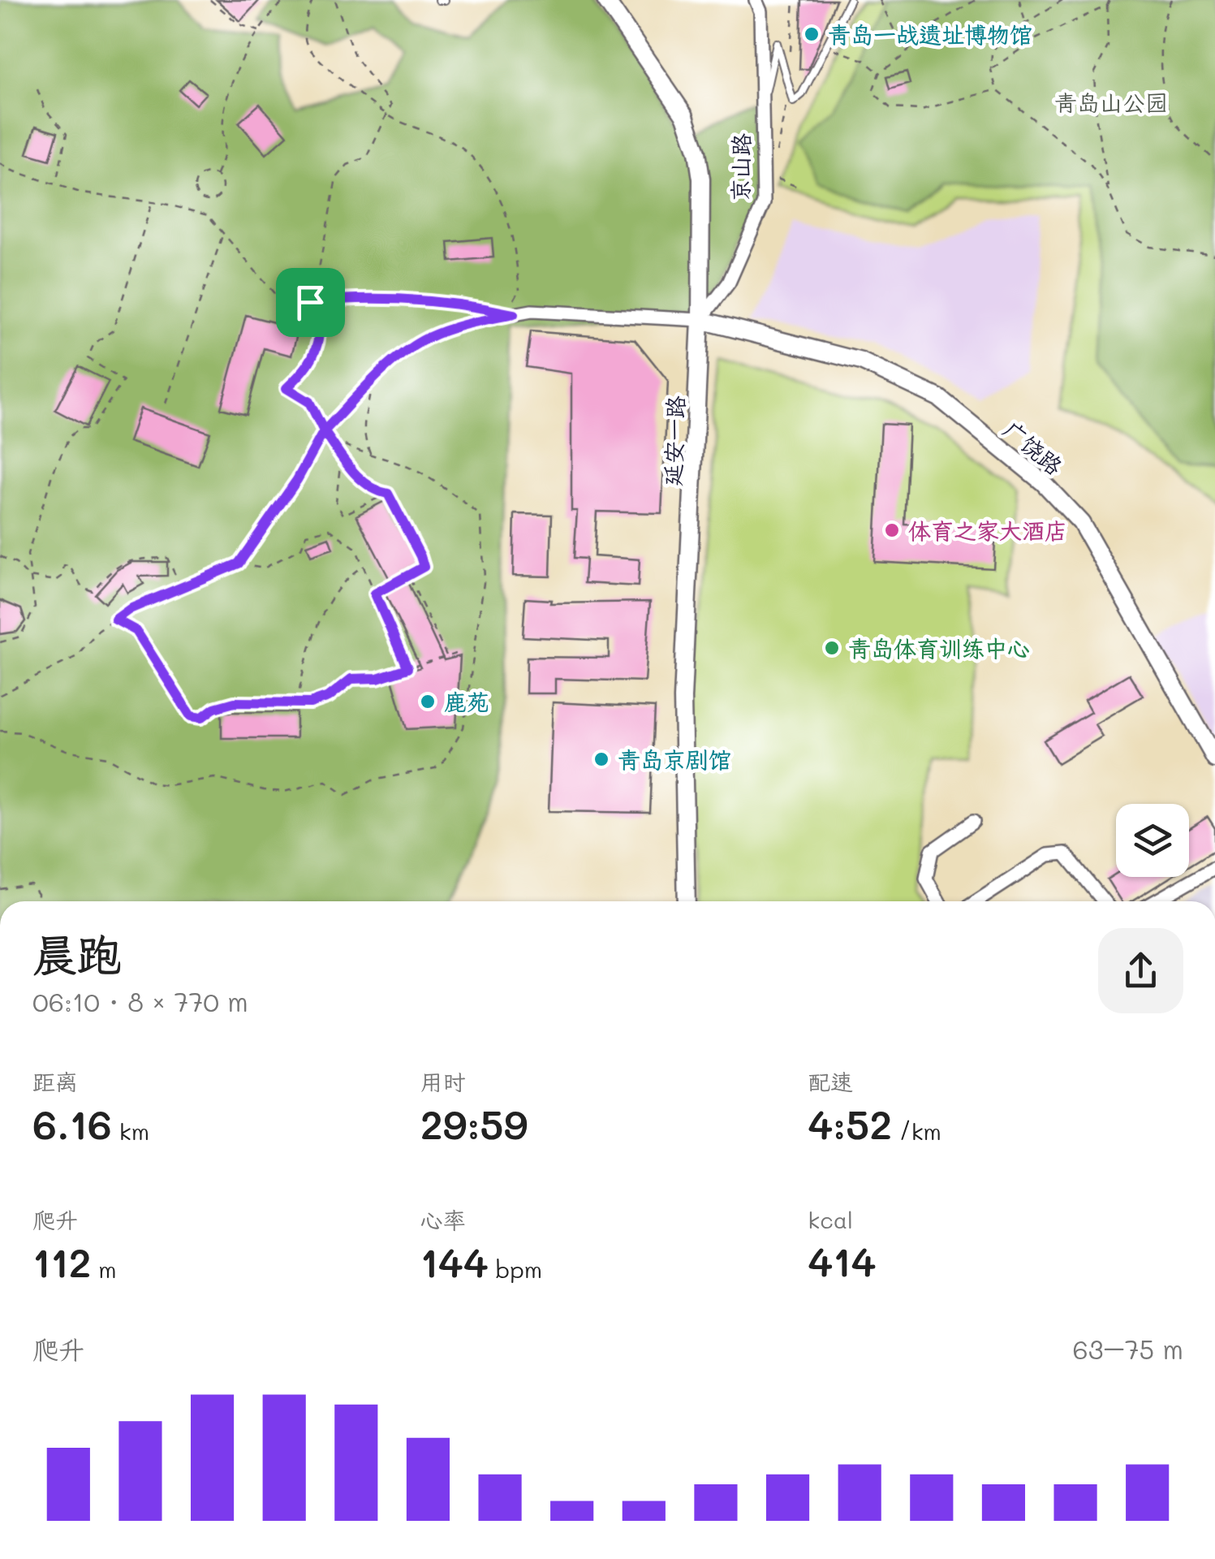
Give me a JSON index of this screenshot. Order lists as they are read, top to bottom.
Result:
{
  "streets": {
    "main road": ["延安一路", "广饶路"],
    "street": ["京山路"]
  },
  "crossings": [
    ["京山路", "延安一路"],
    ["京山路", "广饶路"],
    ["延安一路", "广饶路"]
  ],
  "parks": ["青岛山公园"],
  "places": [
    "青岛一战遗址博物馆",
    "体育之家大酒店",
    "青岛体育训练中心",
    "鹿苑",
    "青岛京剧馆"
  ],
  "page": {
    "heading": ["晨跑", "06:10 · 8 × 770 m"],
    "stats": [
      ["距离", "6.16 km"],
      ["用时", "29:59"],
      ["配速", "4:52 /km"],
      ["爬升", "112 m"],
      ["心率", "144 bpm"],
      ["kcal", "414"]
    ],
    "chart": ["爬升", "63–75 m"]
  }
}
